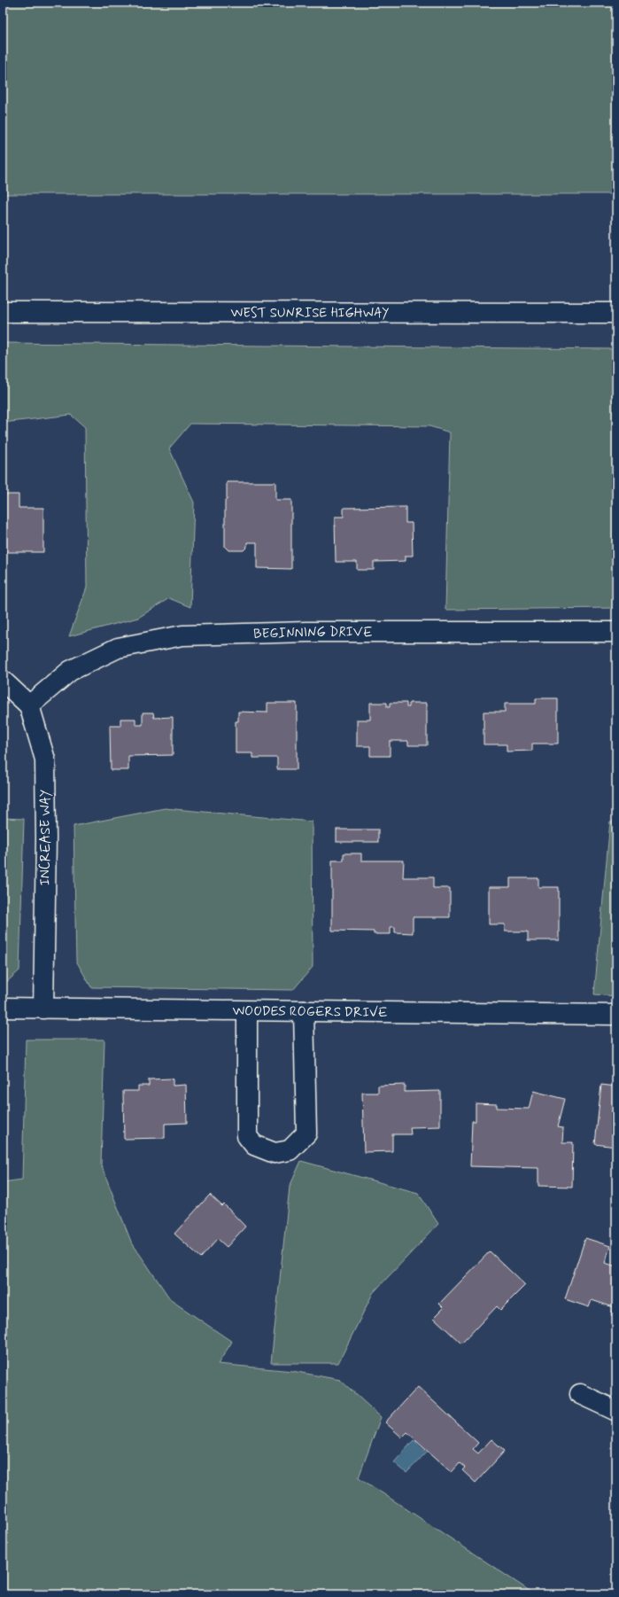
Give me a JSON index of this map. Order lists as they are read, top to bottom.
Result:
{
  "streets": {
    "street": [
      "WEST SUNRISE HIGHWAY",
      "BEGINNING DRIVE",
      "INCREASE WAY",
      "WOODES ROGERS DRIVE"
    ]
  },
  "crossings": [
    ["BEGINNING DRIVE", "INCREASE WAY"],
    ["INCREASE WAY", "WOODES ROGERS DRIVE"]
  ]
}
